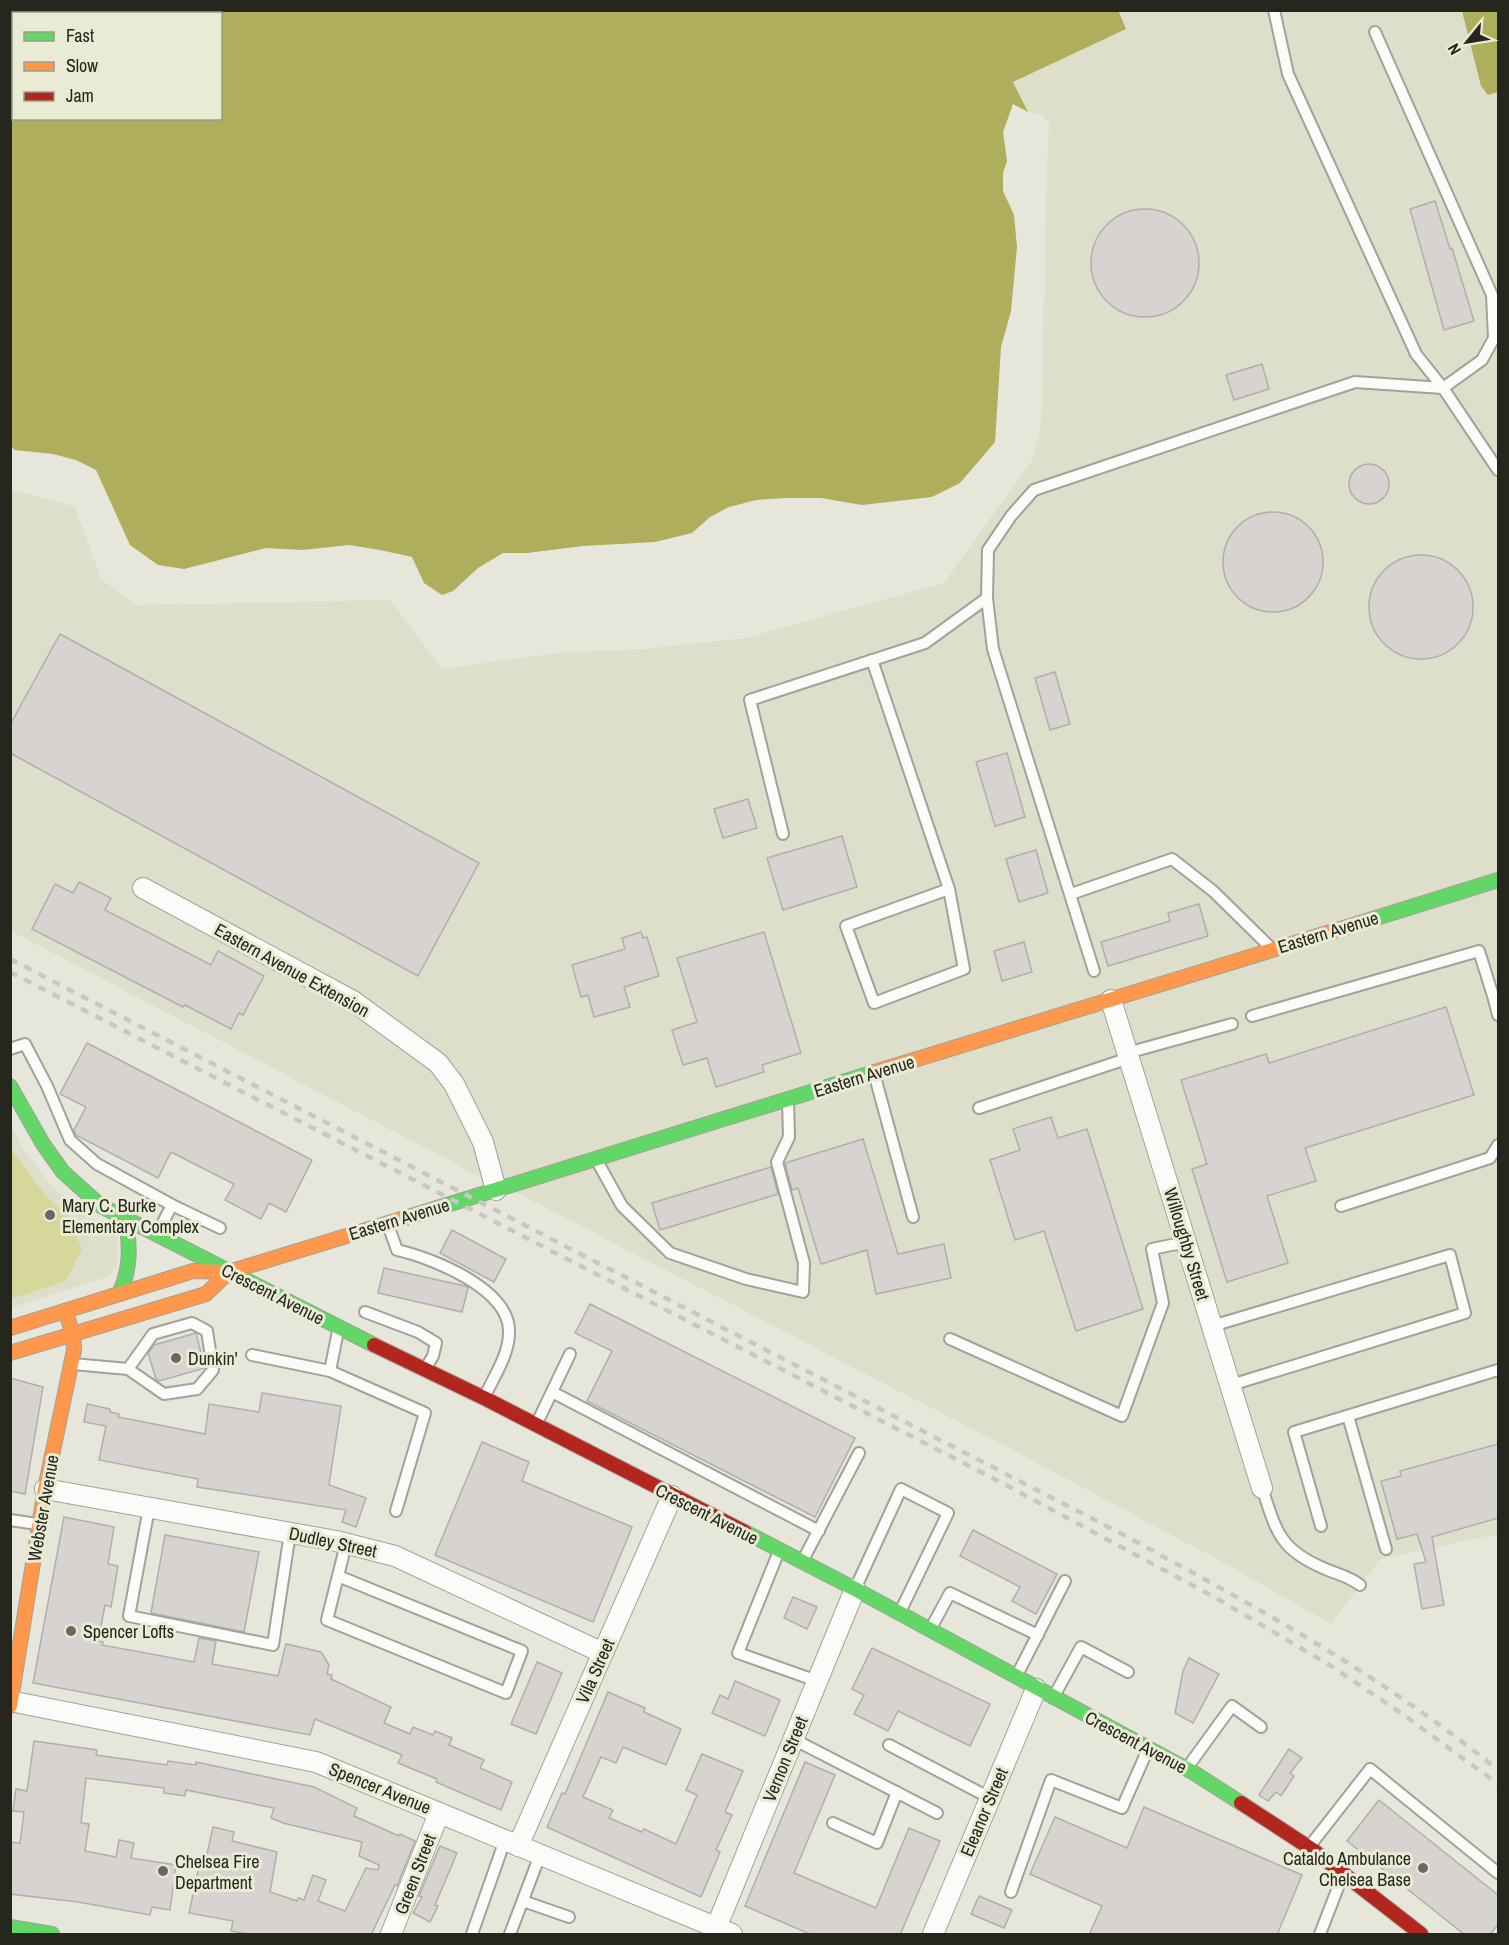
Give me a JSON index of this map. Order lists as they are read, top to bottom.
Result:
{
  "streets": {
    "street": [
      "Eastern Avenue",
      "Eastern Avenue Extension",
      "Willoughby Street",
      "Crescent Avenue",
      "Webster Avenue",
      "Dudley Street",
      "Vila Street",
      "Vernon Street",
      "Spencer Avenue",
      "Eleanor Street",
      "Green Street"
    ]
  },
  "crossings": [
    ["Eastern Avenue", "Eastern Avenue Extension"],
    ["Eastern Avenue", "Willoughby Street"],
    ["Eastern Avenue", "Crescent Avenue"],
    ["Eastern Avenue", "Webster Avenue"],
    ["Crescent Avenue", "Vila Street"],
    ["Crescent Avenue", "Vernon Street"],
    ["Crescent Avenue", "Eleanor Street"],
    ["Webster Avenue", "Dudley Street"],
    ["Webster Avenue", "Spencer Avenue"],
    ["Dudley Street", "Vila Street"],
    ["Vila Street", "Spencer Avenue"],
    ["Vernon Street", "Spencer Avenue"],
    ["Spencer Avenue", "Green Street"]
  ],
  "places": [
    "Mary C. Burke Elementary Complex",
    "Dunkin'",
    "Spencer Lofts",
    "Cataldo Ambulance Chelsea Base",
    "Chelsea Fire Department"
  ],
  "legend": ["Fast", "Slow", "Jam"],
  "north": "bottom left"
}
